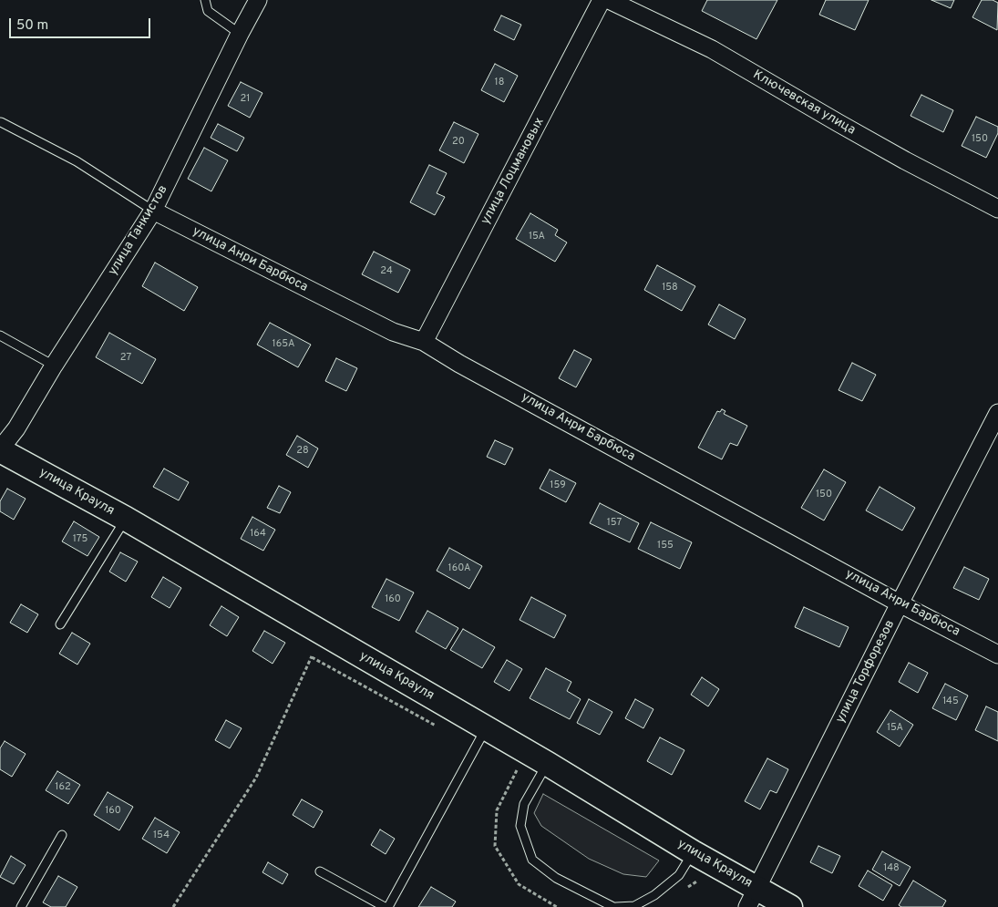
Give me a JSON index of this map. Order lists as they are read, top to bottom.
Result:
{
  "streets": {
    "street": [
      "Ключевская улица",
      "улица Лоцмановых",
      "улица Танкистов",
      "улица Анри Барбюса",
      "улица Крауля",
      "улица Торфорезов"
    ]
  },
  "crossings": [
    ["улица Лоцмановых", "улица Анри Барбюса"],
    ["улица Танкистов", "улица Анри Барбюса"],
    ["улица Танкистов", "улица Крауля"],
    ["улица Анри Барбюса", "улица Торфорезов"],
    ["улица Крауля", "улица Торфорезов"]
  ],
  "house_numbers": [
    "18",
    "21",
    "150",
    "20",
    "15А",
    "24",
    "158",
    "165А",
    "27",
    "28",
    "159",
    "150",
    "157",
    "164",
    "175",
    "155",
    "160А",
    "160",
    "145",
    "15А",
    "162",
    "160",
    "154",
    "148"
  ],
  "scale_bar": "50 m"
}
